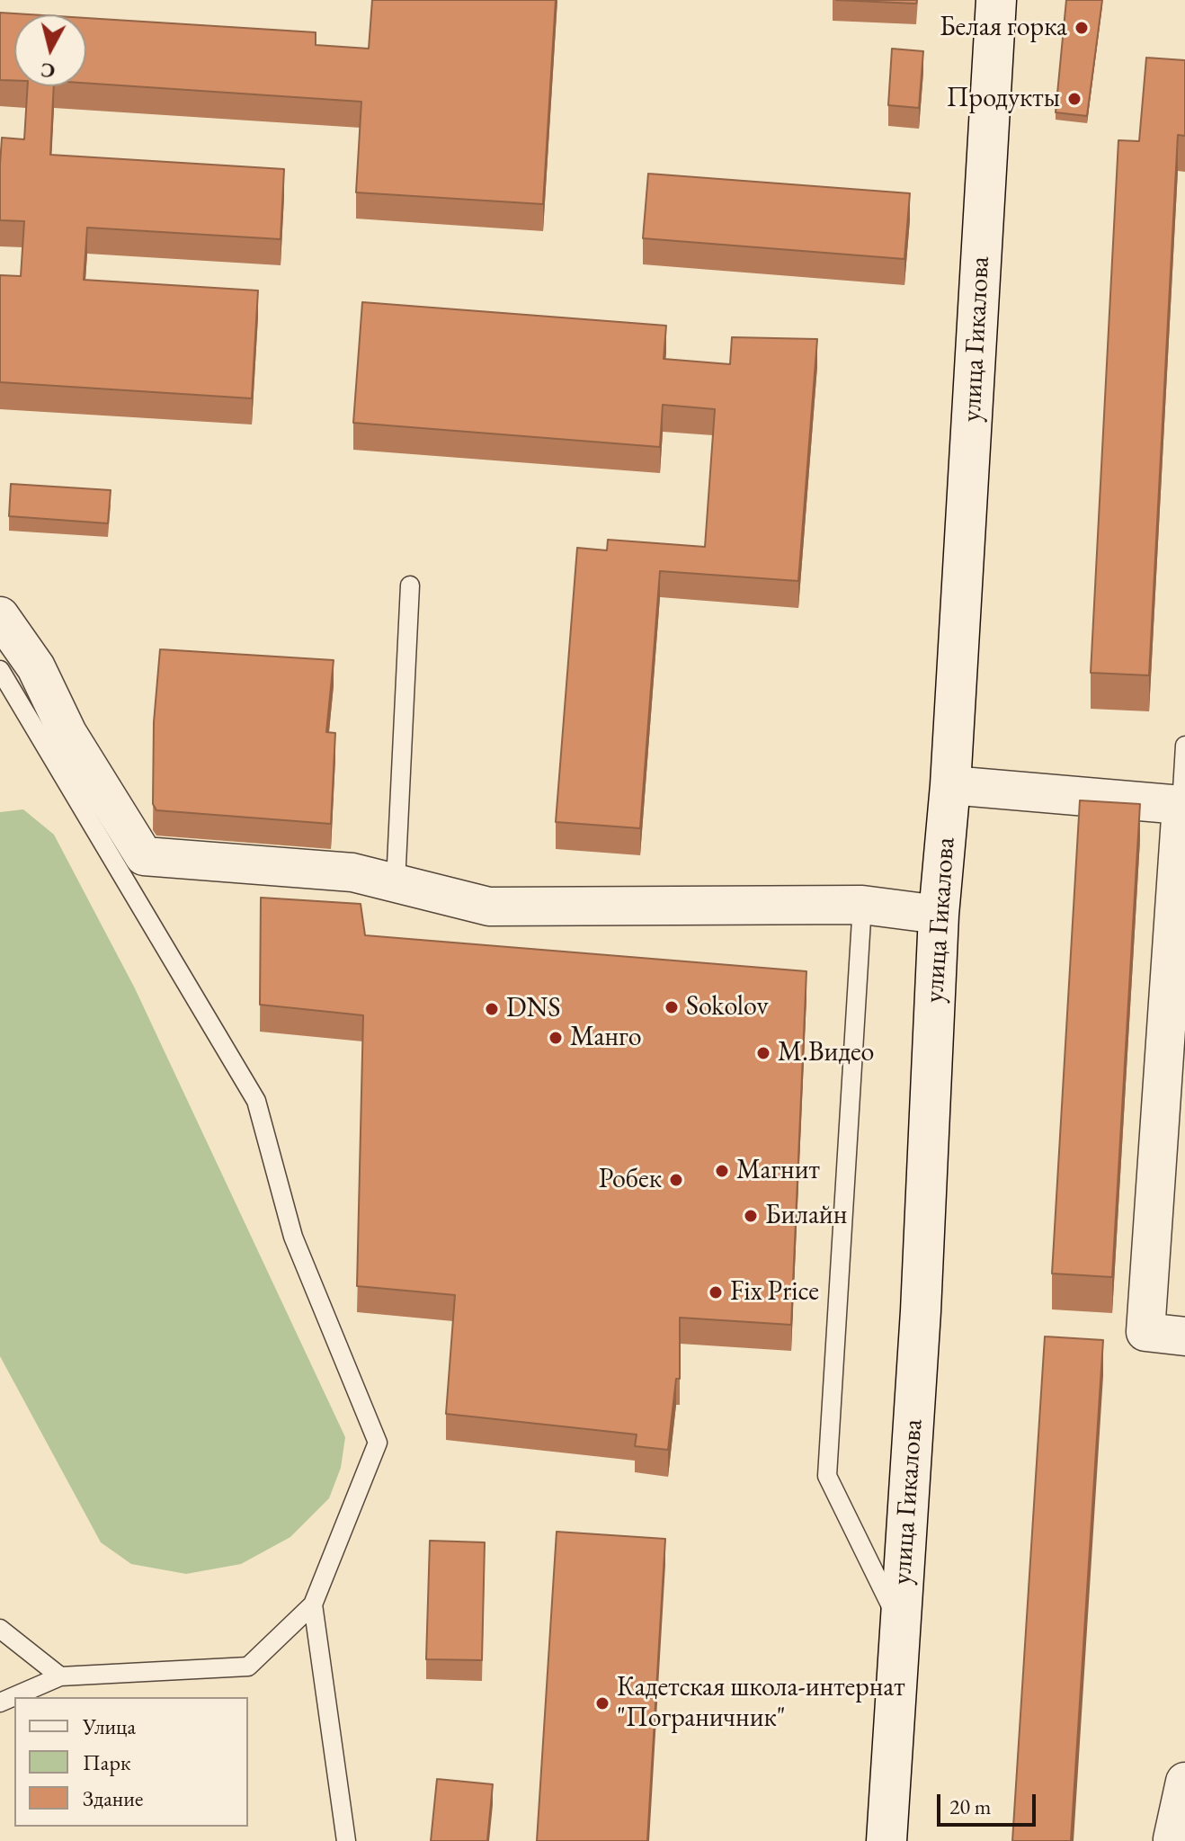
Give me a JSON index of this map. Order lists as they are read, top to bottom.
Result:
{
  "streets": {
    "main road": ["улица Гикалова"]
  },
  "places": [
    "Белая горка",
    "Продукты",
    "Sokolov",
    "DNS",
    "Манго",
    "М.Видео",
    "Магнит",
    "Робек",
    "Билайн",
    "Fix Price",
    "Кадетская школа-интернат \"Пограничник\""
  ],
  "legend": ["Улица", "Парк", "Здание"],
  "scale_bar": "20 m",
  "north": "bottom"
}
